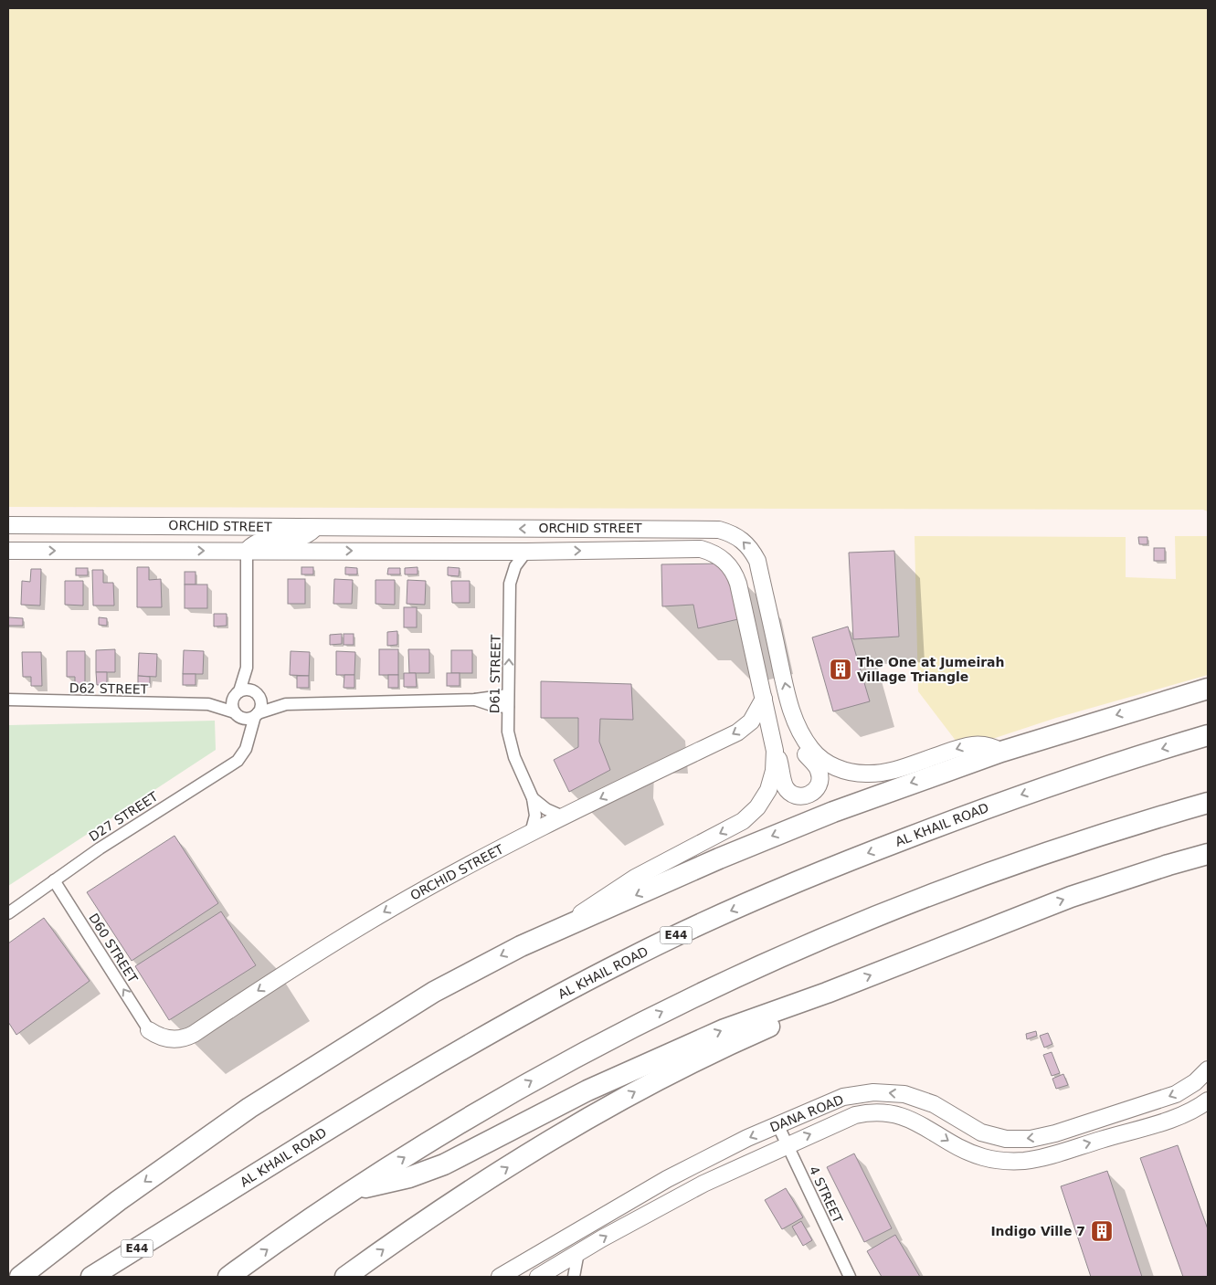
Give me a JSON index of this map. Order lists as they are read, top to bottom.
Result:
{
  "streets": {
    "highway": ["AL KHAIL ROAD", "E44"],
    "street": [
      "ORCHID STREET",
      "D61 STREET",
      "D62 STREET",
      "D27 STREET",
      "D60 STREET",
      "DANA ROAD",
      "4 STREET"
    ]
  },
  "crossings": [
    ["ORCHID STREET", "D61 STREET"],
    ["ORCHID STREET", "D60 STREET"],
    ["D62 STREET", "D27 STREET"],
    ["D27 STREET", "D60 STREET"],
    ["DANA ROAD", "4 STREET"]
  ],
  "one_way": ["D61 STREET", "D60 STREET"],
  "places": {
    "building": ["The One at Jumeirah Village Triangle", "Indigo Ville 7"]
  }
}
